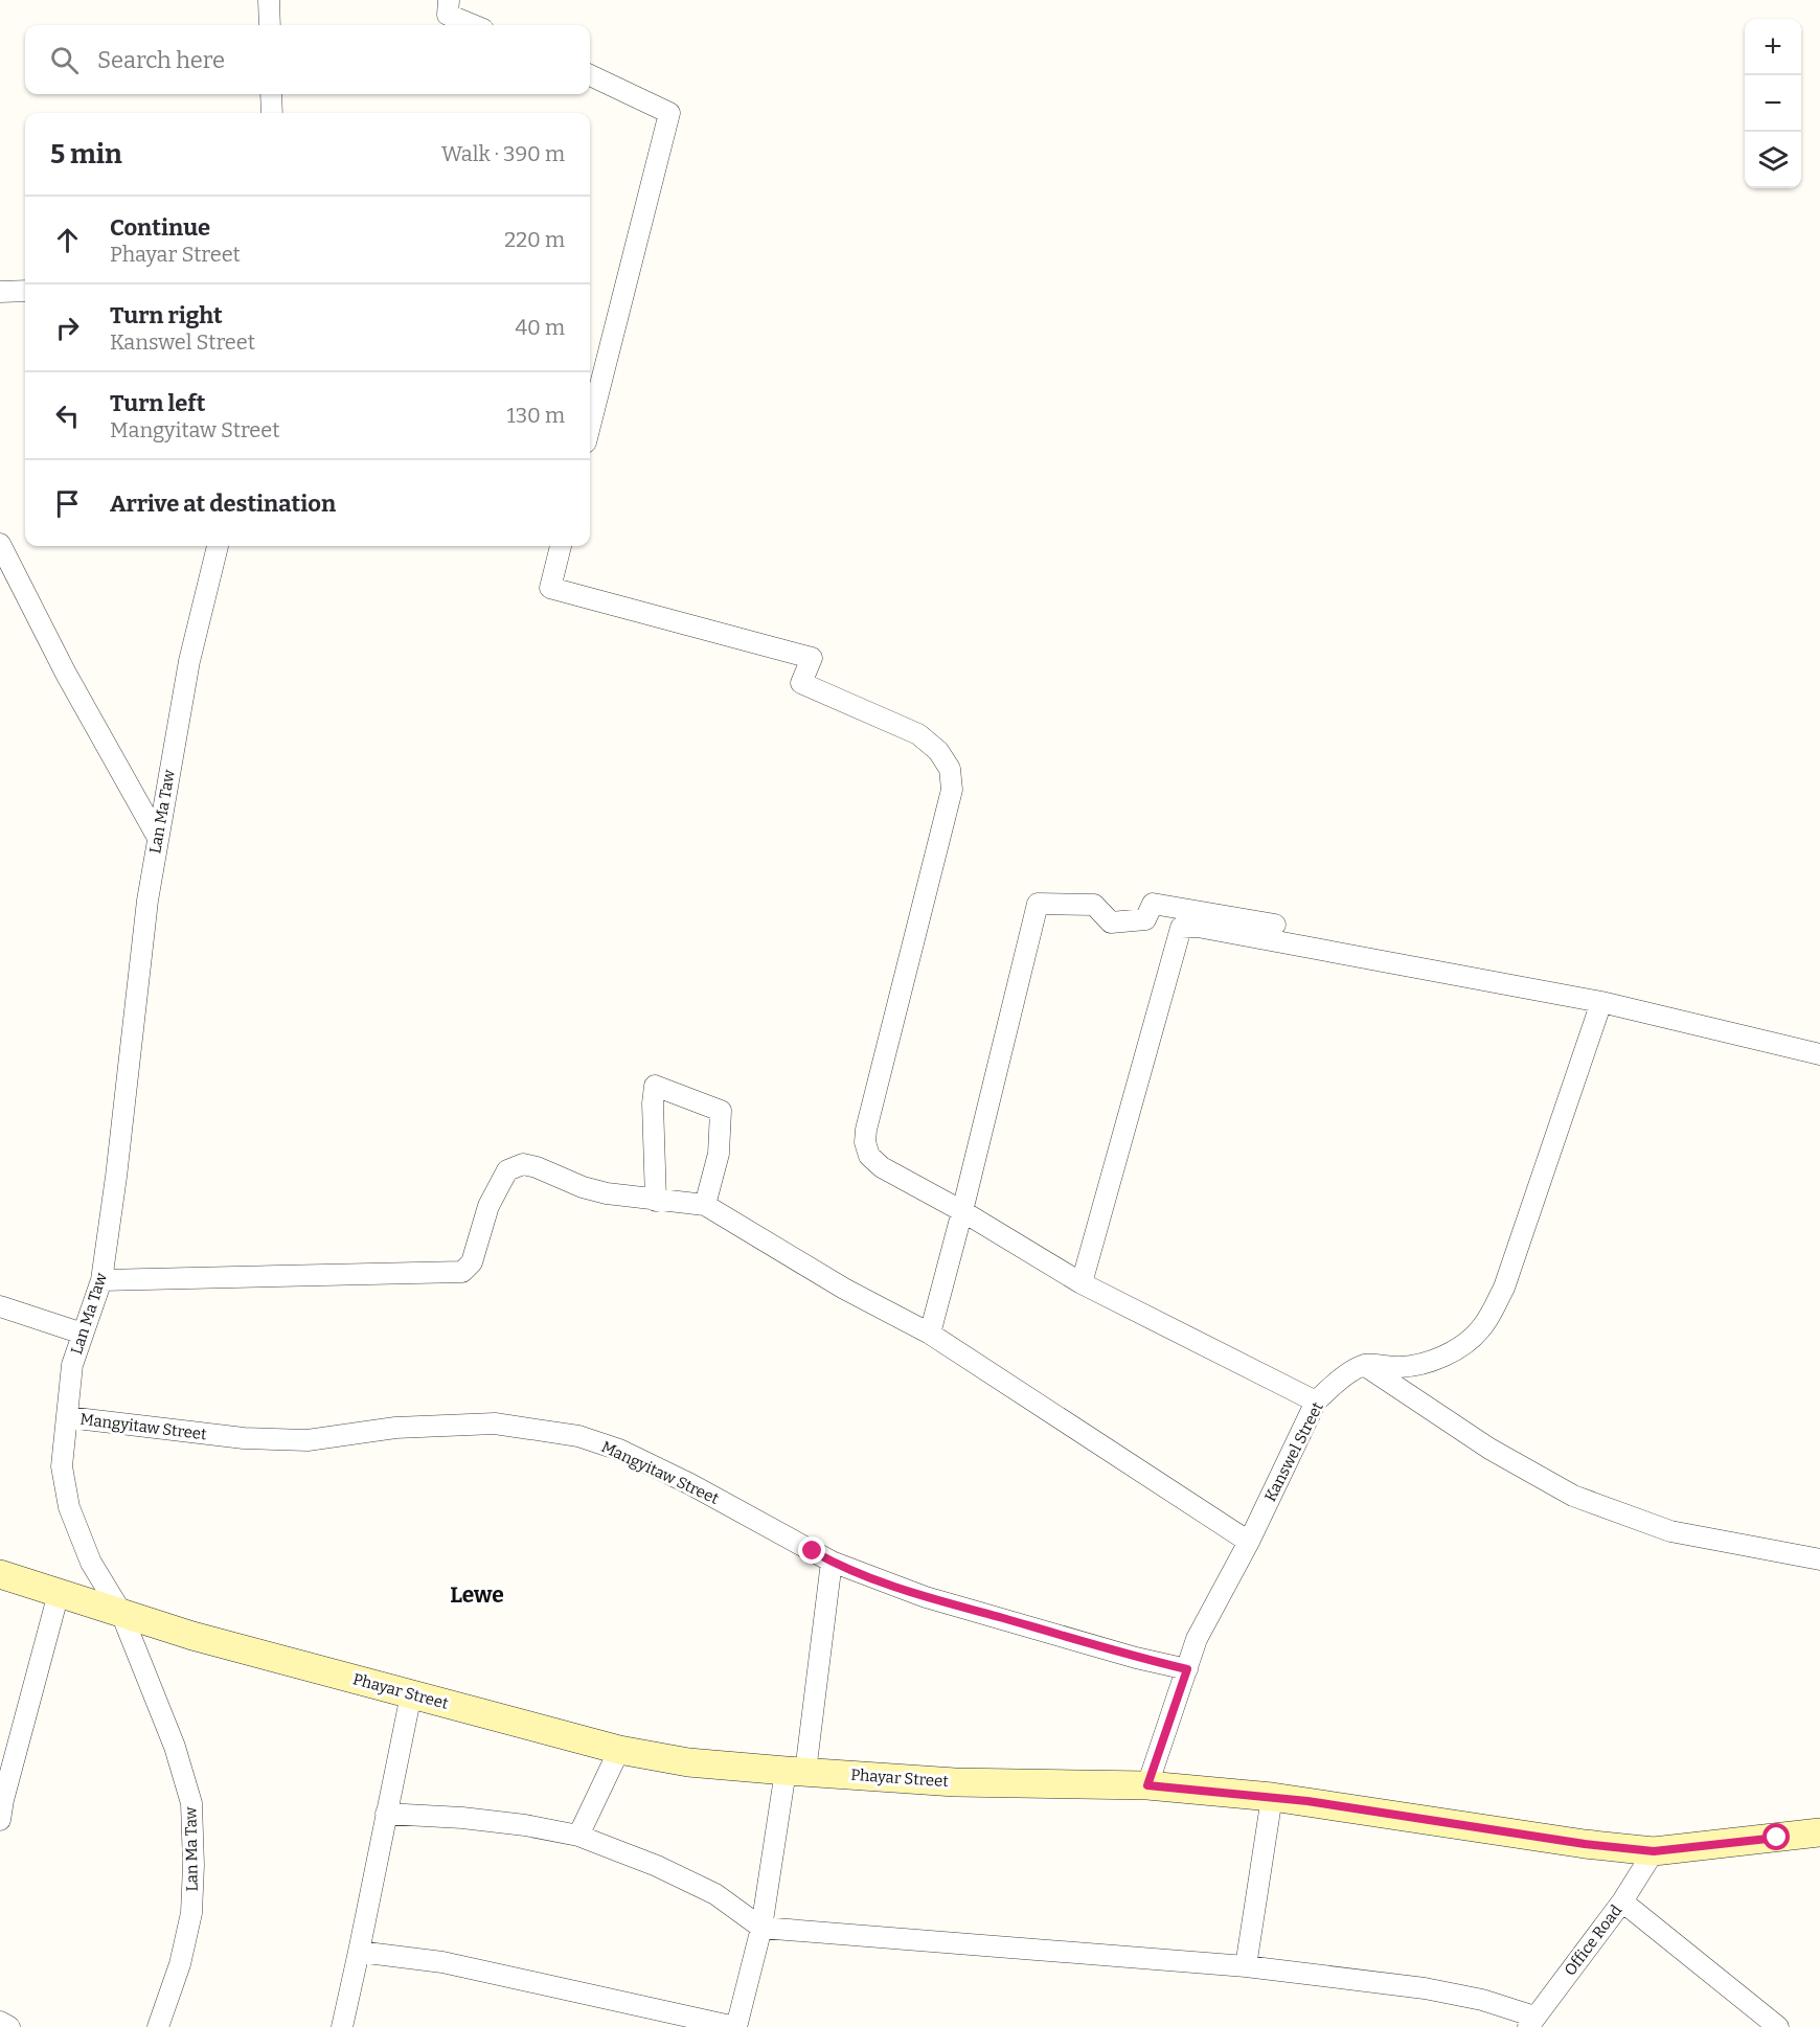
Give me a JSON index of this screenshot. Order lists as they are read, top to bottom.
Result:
{
  "streets": {
    "street": [
      "Lan Ma Taw",
      "Mangyitaw Street",
      "Kanswel Street",
      "Phayar Street",
      "Office Road"
    ]
  },
  "crossings": [
    ["Lan Ma Taw", "Mangyitaw Street"],
    ["Lan Ma Taw", "Phayar Street"],
    ["Mangyitaw Street", "Kanswel Street"],
    ["Kanswel Street", "Phayar Street"],
    ["Phayar Street", "Office Road"]
  ],
  "districts": ["Lewe"],
  "page": {
    "map_buttons": ["+", "−"],
    "search": "Search here",
    "heading": ["5 min", "Walk · 390 m"],
    "list": [
      ["Continue", "Phayar Street", "220 m"],
      ["Turn right", "Kanswel Street", "40 m"],
      ["Turn left", "Mangyitaw Street", "130 m"],
      "Arrive at destination"
    ]
  }
}
